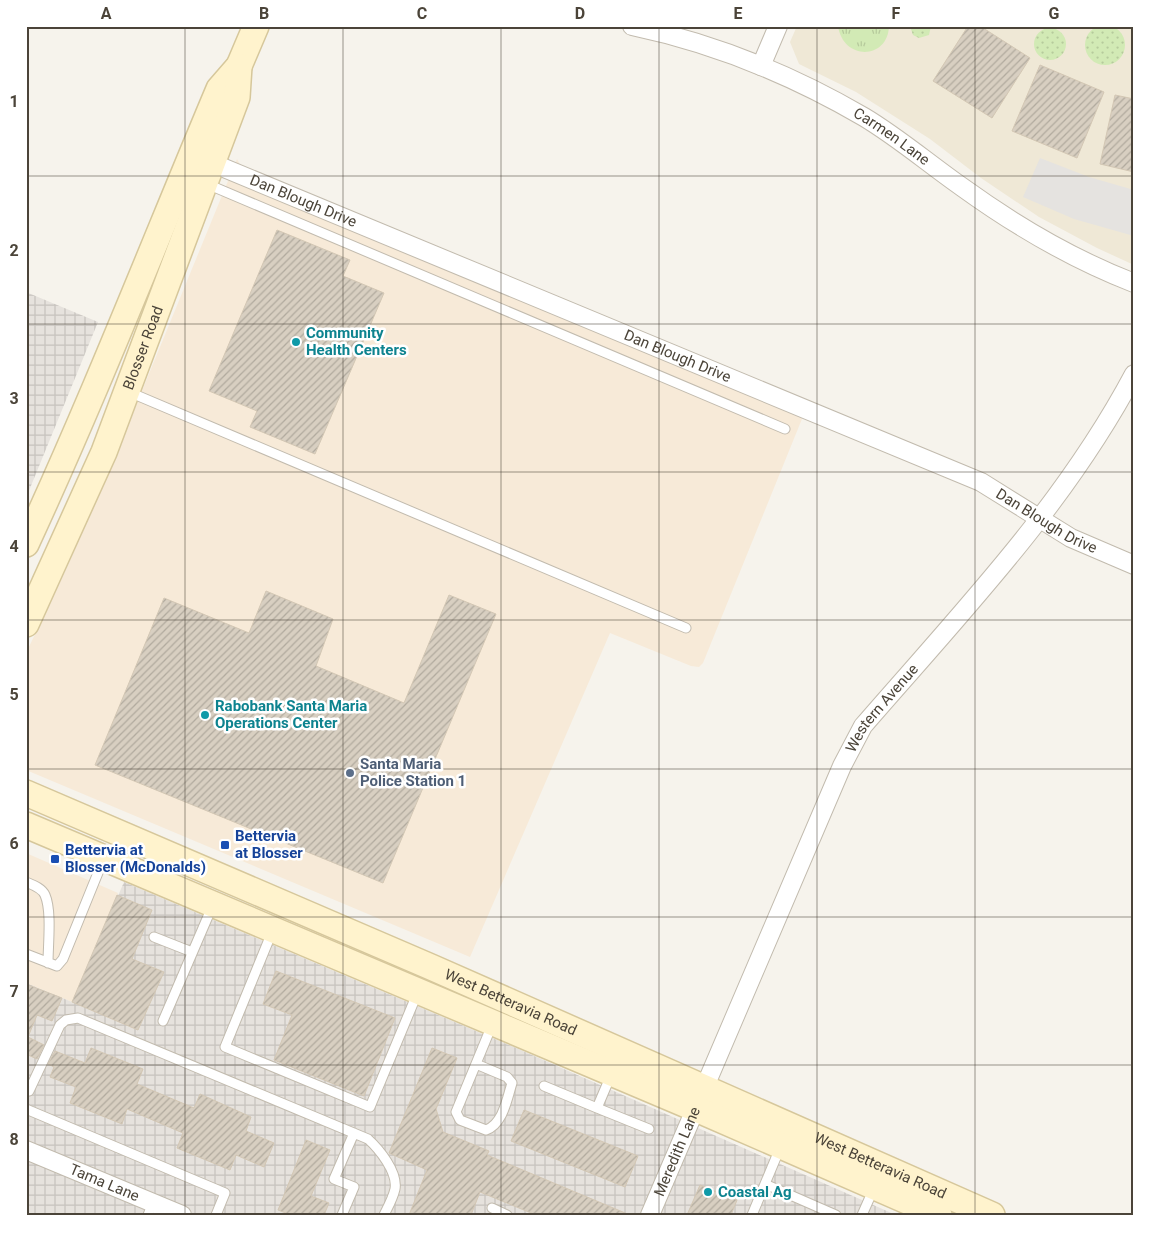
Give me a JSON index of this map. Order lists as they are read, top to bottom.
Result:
{
  "streets": {
    "main road": ["Blosser Road", "West Betteravia Road"],
    "street": [
      "Carmen Lane",
      "Dan Blough Drive",
      "Western Avenue",
      "Meredith Lane",
      "Tama Lane"
    ]
  },
  "crossings": [
    ["Dan Blough Drive", "Blosser Road"],
    ["Dan Blough Drive", "Western Avenue"],
    ["Western Avenue", "West Betteravia Road"],
    ["Western Avenue", "Meredith Lane"],
    ["West Betteravia Road", "Meredith Lane"]
  ],
  "places": {
    "other": [
      "Community Health Centers",
      "Rabobank Santa Maria Operations Center",
      "Santa Maria Police Station 1",
      "Coastal Ag"
    ],
    "transit": ["Bettervia at Blosser", "Bettervia at Blosser (McDonalds)"]
  },
  "grid": {
    "columns": [
      "A",
      "B",
      "C",
      "D",
      "E",
      "F",
      "G"
    ],
    "rows": [
      "1",
      "2",
      "3",
      "4",
      "5",
      "6",
      "7",
      "8"
    ]
  }
}
